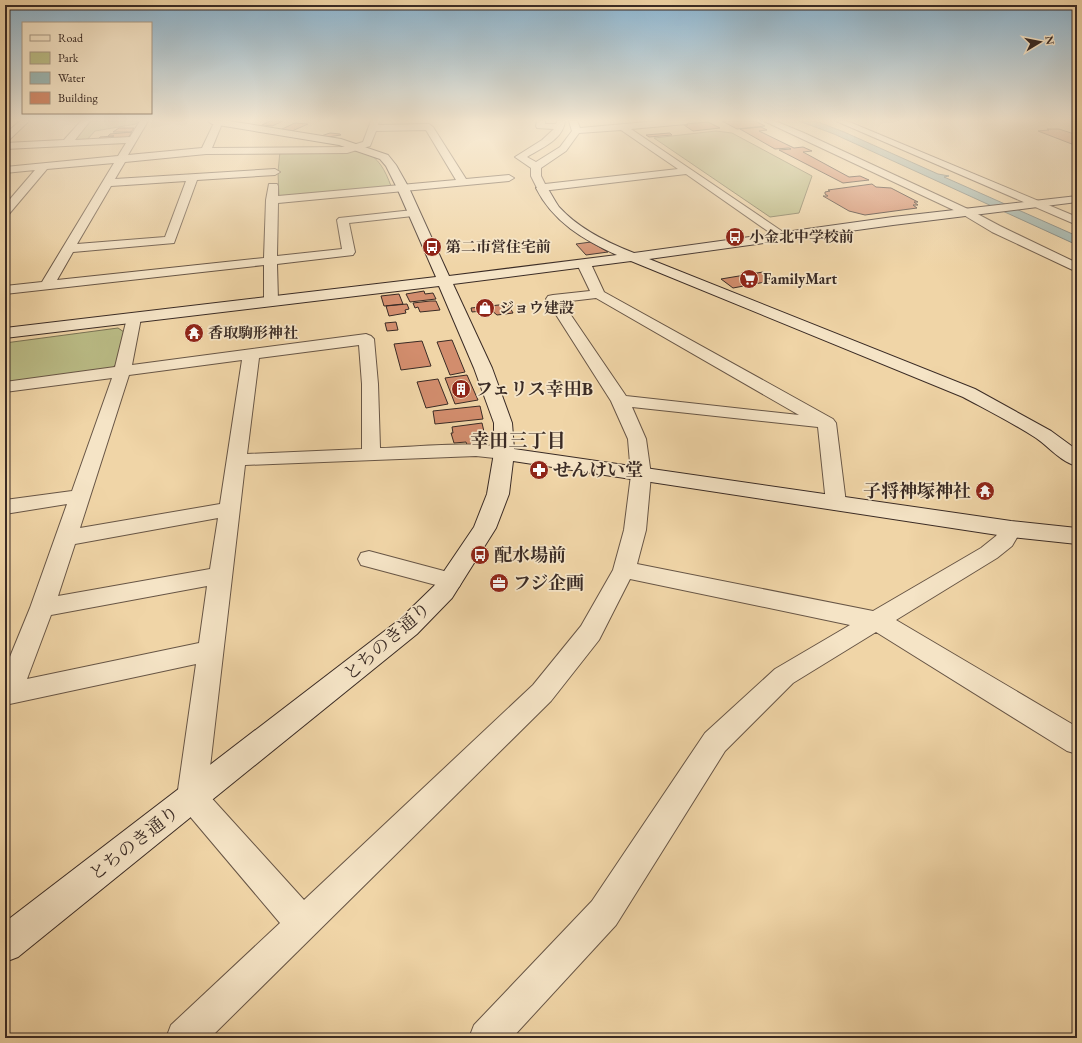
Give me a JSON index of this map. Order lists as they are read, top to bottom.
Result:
{
  "streets": {
    "street": ["とちのき通り"]
  },
  "districts": ["幸田三丁目"],
  "places": {
    "bus stop": ["小金北中学校前", "第二市営住宅前", "配水場前"],
    "supermarket": ["FamilyMart"],
    "shop": ["ジョウ建設"],
    "temple": ["香取駒形神社", "子将神塚神社"],
    "building": ["フェリス幸田B"],
    "pharmacy": ["せんけい堂"],
    "office": ["フジ企画"]
  },
  "legend": [
    "Road",
    "Park",
    "Water",
    "Building"
  ],
  "north": "right"
}
